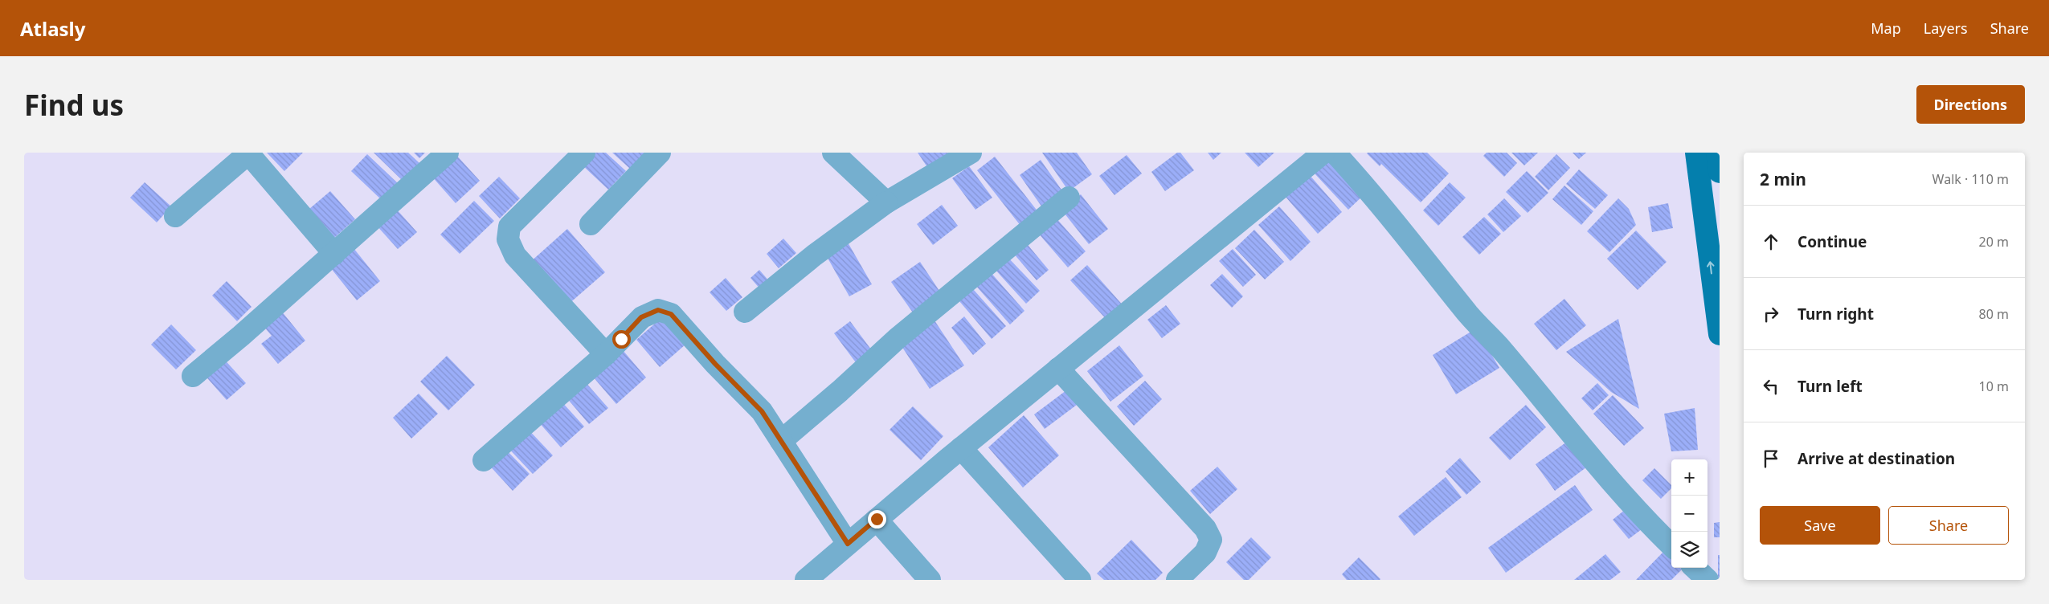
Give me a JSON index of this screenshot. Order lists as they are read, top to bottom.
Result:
{
  "page": {
    "header": "Atlasly",
    "nav": ["Map", "Layers", "Share"],
    "buttons": [
      "Directions",
      ["Save", "Share"]
    ],
    "title": "Find us",
    "heading": ["2 min", "Walk · 110 m"],
    "list": [
      ["Continue", "20 m"],
      ["Turn right", "80 m"],
      ["Turn left", "10 m"],
      "Arrive at destination"
    ],
    "map_buttons": ["+", "−"]
  }
}
